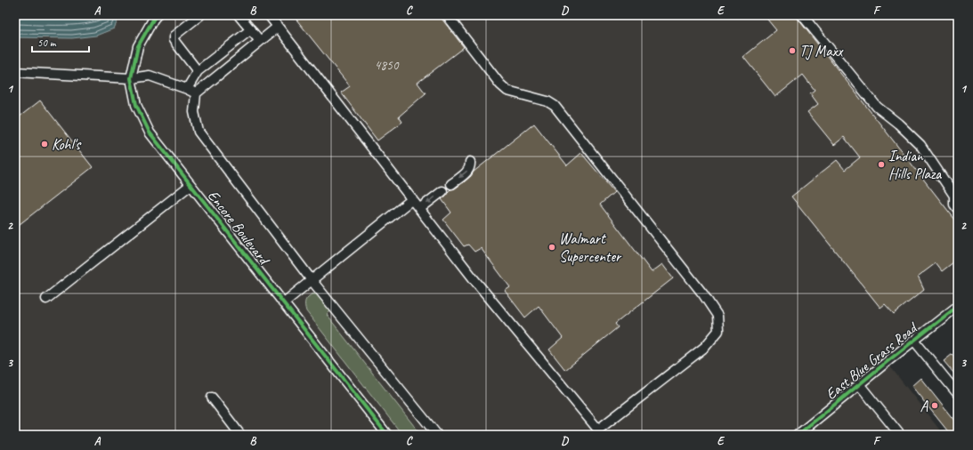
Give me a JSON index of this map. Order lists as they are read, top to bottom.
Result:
{
  "streets": {
    "street": ["Encore Boulevard", "East Blue Grass Road"]
  },
  "places": [
    "TJ Maxx",
    "Kohl's",
    "Indian Hills Plaza",
    "Walmart Supercenter",
    "A"
  ],
  "house_numbers": ["4850"],
  "scale_bar": "50 m",
  "grid": {
    "columns": [
      "A",
      "B",
      "C",
      "D",
      "E",
      "F"
    ],
    "rows": ["1", "2", "3"]
  }
}
